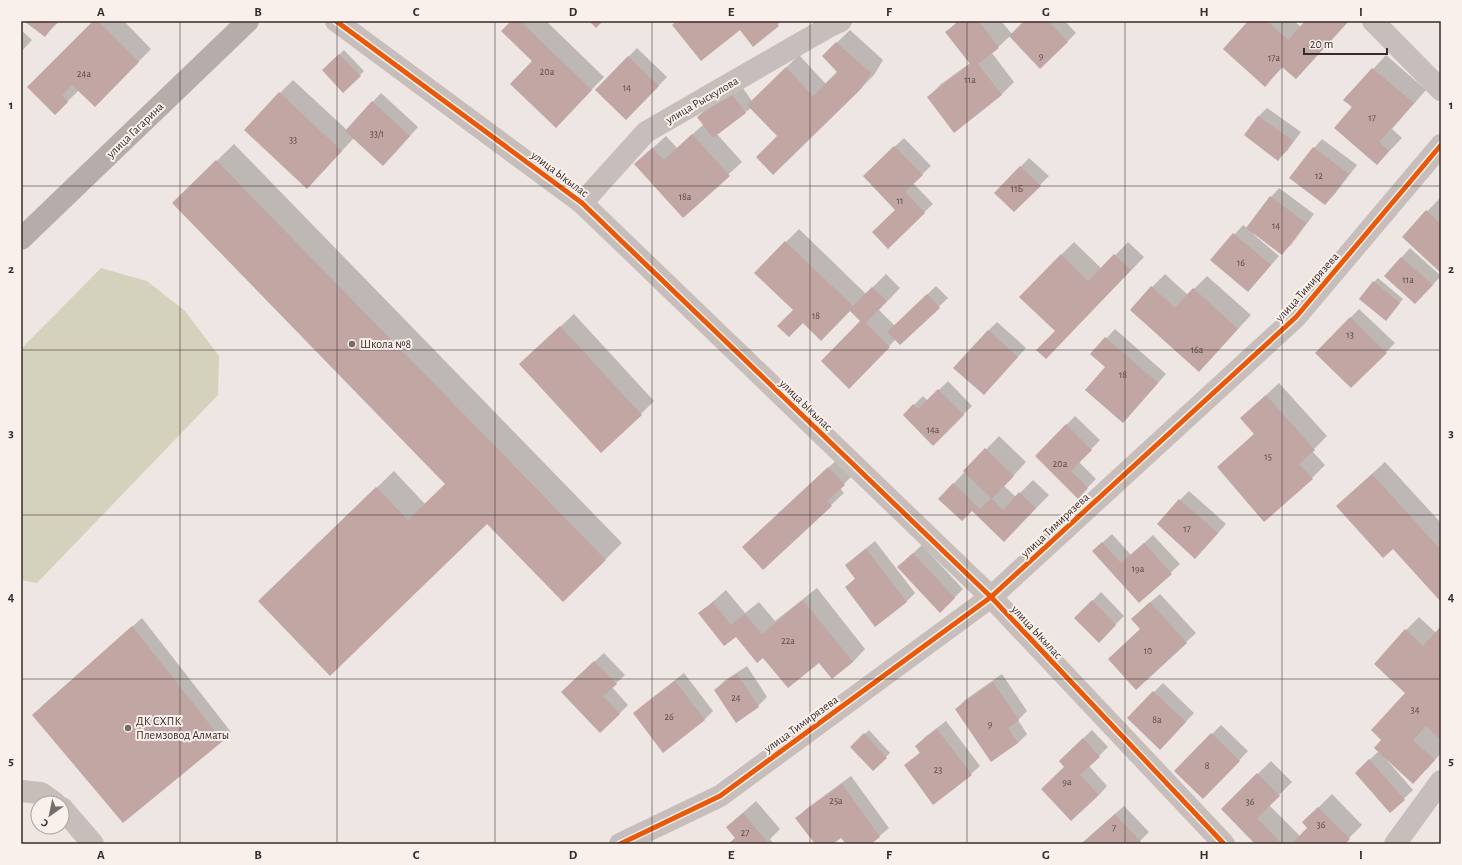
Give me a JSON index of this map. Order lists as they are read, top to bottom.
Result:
{
  "streets": {
    "main road": ["улица Гагарина"],
    "street": ["улица Рыскулова", "улица Ыкылас", "улица Тимирязева"]
  },
  "crossings": [
    ["улица Рыскулова", "улица Ыкылас"],
    ["улица Ыкылас", "улица Тимирязева"]
  ],
  "places": ["Школа №8", "ДК СХПК Племзовод Алматы"],
  "house_numbers": [
    "9",
    "17а",
    "20а",
    "24а",
    "11а",
    "14",
    "17",
    "33/1",
    "33",
    "12",
    "11Б",
    "18а",
    "11",
    "14",
    "16",
    "11а",
    "18",
    "13",
    "16а",
    "18",
    "14а",
    "15",
    "20а",
    "17",
    "19а",
    "22а",
    "10",
    "24",
    "34",
    "26",
    "8а",
    "9",
    "8",
    "23",
    "9а",
    "25а",
    "36",
    "36",
    "7",
    "27"
  ],
  "scale_bar": "20 m",
  "north": "bottom left",
  "grid": {
    "columns": [
      "A",
      "B",
      "C",
      "D",
      "E",
      "F",
      "G",
      "H",
      "I"
    ],
    "rows": [
      "1",
      "2",
      "3",
      "4",
      "5"
    ]
  }
}
